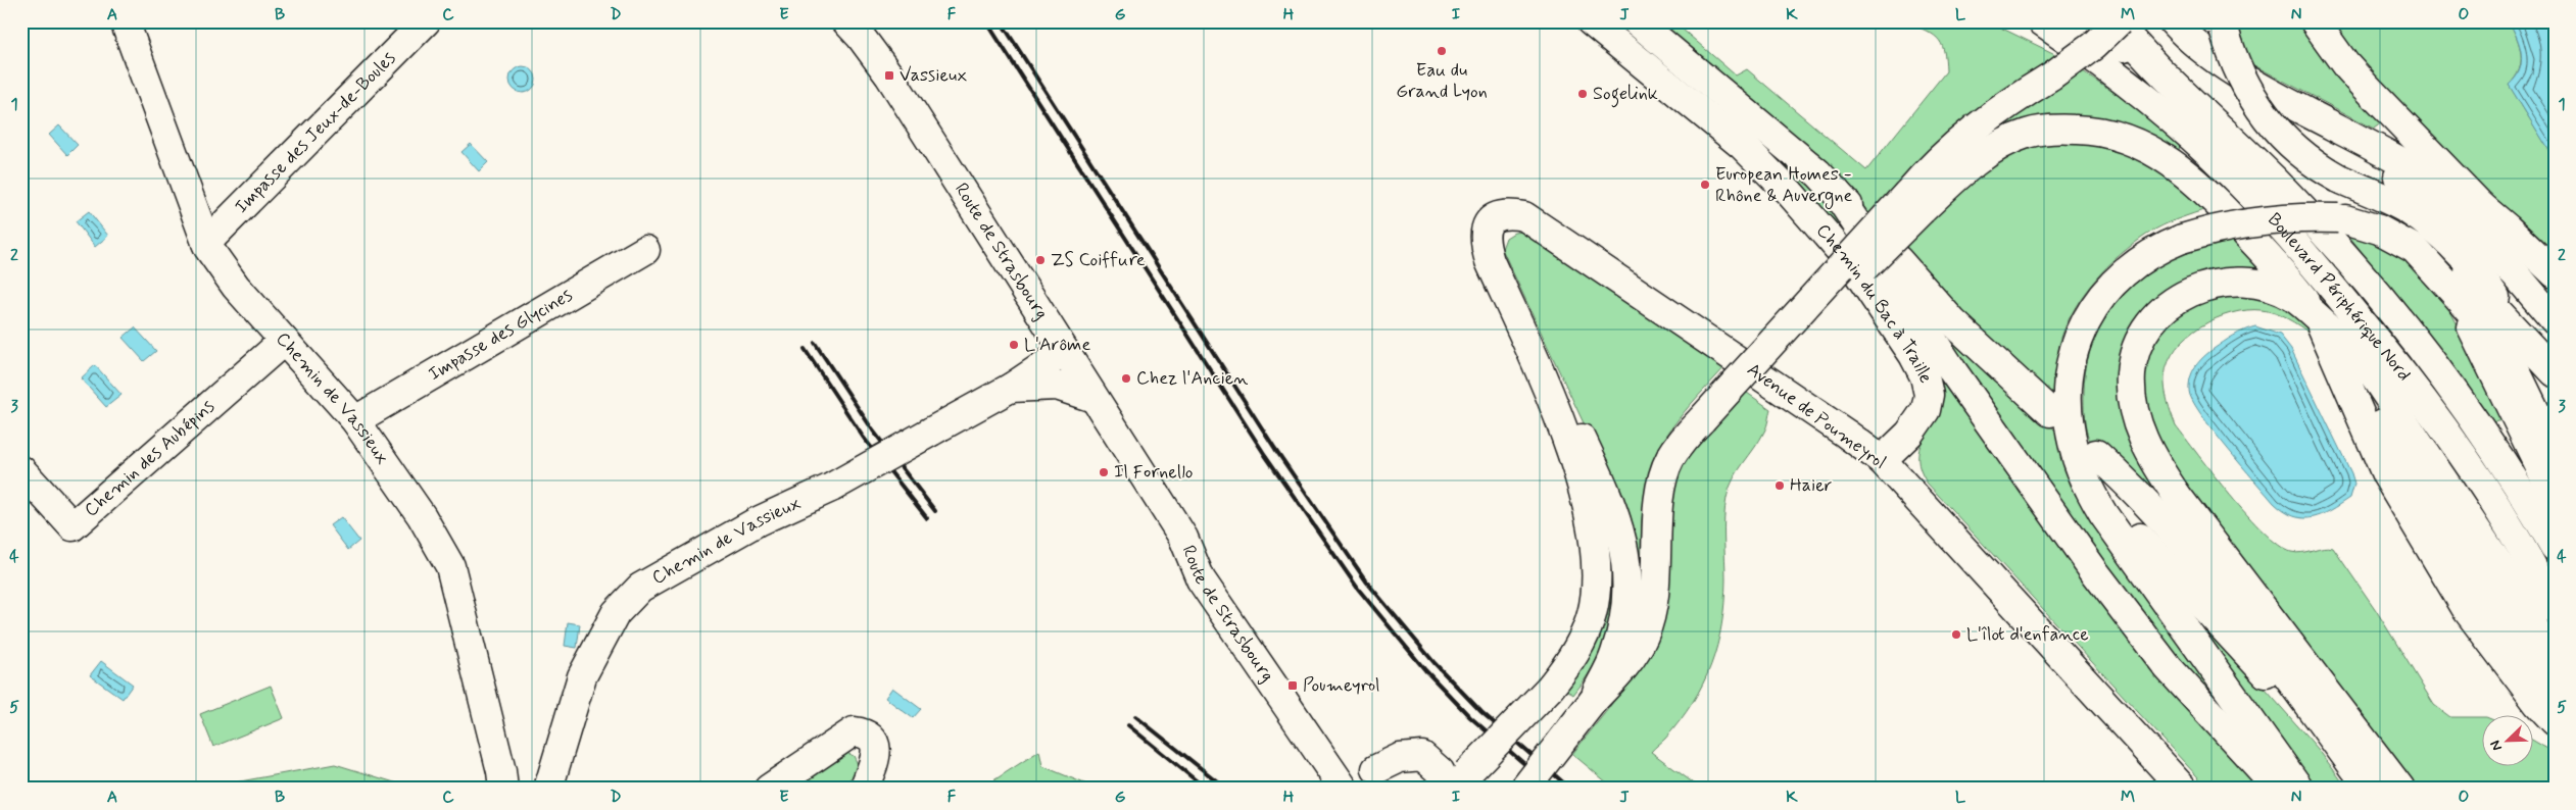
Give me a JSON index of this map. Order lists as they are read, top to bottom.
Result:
{
  "streets": {
    "main road": [
      "Impasse des Jeux-de-Boules",
      "Route de Strasbourg",
      "Boulevard Périphérique Nord",
      "Chemin du Bac à Traille",
      "Impasse des Glycines",
      "Chemin de Vassieux",
      "Avenue de Poumeyrol",
      "Chemin des Aubépins"
    ]
  },
  "crossings": [
    ["Impasse des Jeux-de-Boules", "Chemin de Vassieux"],
    ["Route de Strasbourg", "Chemin de Vassieux"],
    ["Chemin du Bac à Traille", "Avenue de Poumeyrol"],
    ["Impasse des Glycines", "Chemin de Vassieux"],
    ["Chemin de Vassieux", "Chemin des Aubépins"]
  ],
  "places": {
    "other": [
      "Eau du Grand Lyon",
      "Sogelink",
      "European Homes - Rhône & Auvergne",
      "ZS Coiffure",
      "L'Arôme",
      "Chez l'Ancien",
      "Il Fornello",
      "Haier",
      "L'îlot d'enfance"
    ],
    "transit": ["Vassieux", "Poumeyrol"]
  },
  "north": "bottom left",
  "grid": {
    "columns": [
      "A",
      "B",
      "C",
      "D",
      "E",
      "F",
      "G",
      "H",
      "I",
      "J",
      "K",
      "L",
      "M",
      "N",
      "O"
    ],
    "rows": [
      "1",
      "2",
      "3",
      "4",
      "5"
    ]
  }
}
